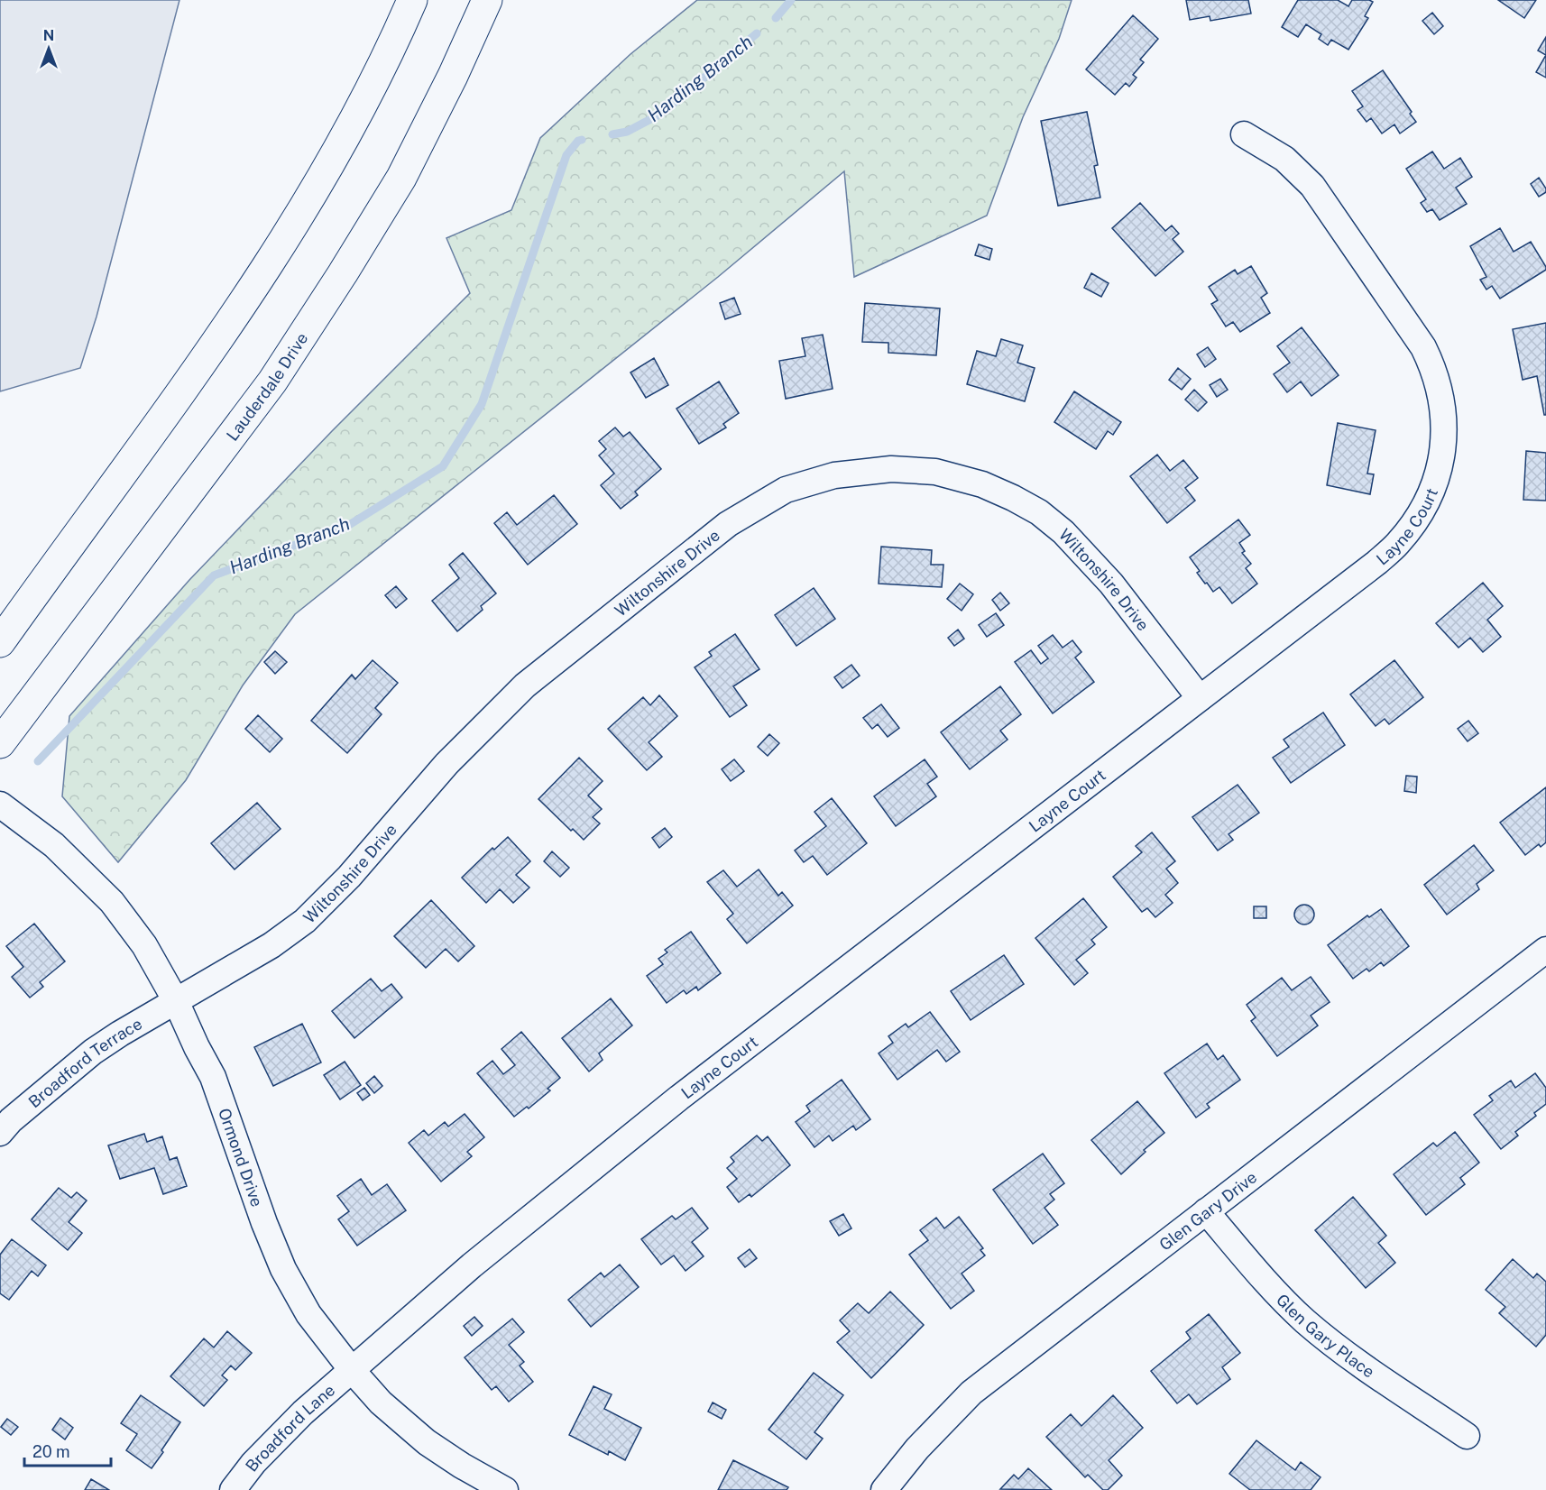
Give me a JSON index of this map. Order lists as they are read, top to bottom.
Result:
{
  "streets": {
    "main road": ["Lauderdale Drive"],
    "street": [
      "Layne Court",
      "Wiltonshire Drive",
      "Broadford Terrace",
      "Ormond Drive",
      "Glen Gary Drive",
      "Glen Gary Place",
      "Broadford Lane"
    ]
  },
  "crossings": [
    ["Layne Court", "Wiltonshire Drive"],
    ["Layne Court", "Ormond Drive"],
    ["Layne Court", "Broadford Lane"],
    ["Wiltonshire Drive", "Broadford Terrace"],
    ["Wiltonshire Drive", "Ormond Drive"],
    ["Broadford Terrace", "Ormond Drive"],
    ["Ormond Drive", "Broadford Lane"],
    ["Glen Gary Drive", "Glen Gary Place"]
  ],
  "water": ["Harding Branch"],
  "scale_bar": "20 m",
  "north": "top"
}
